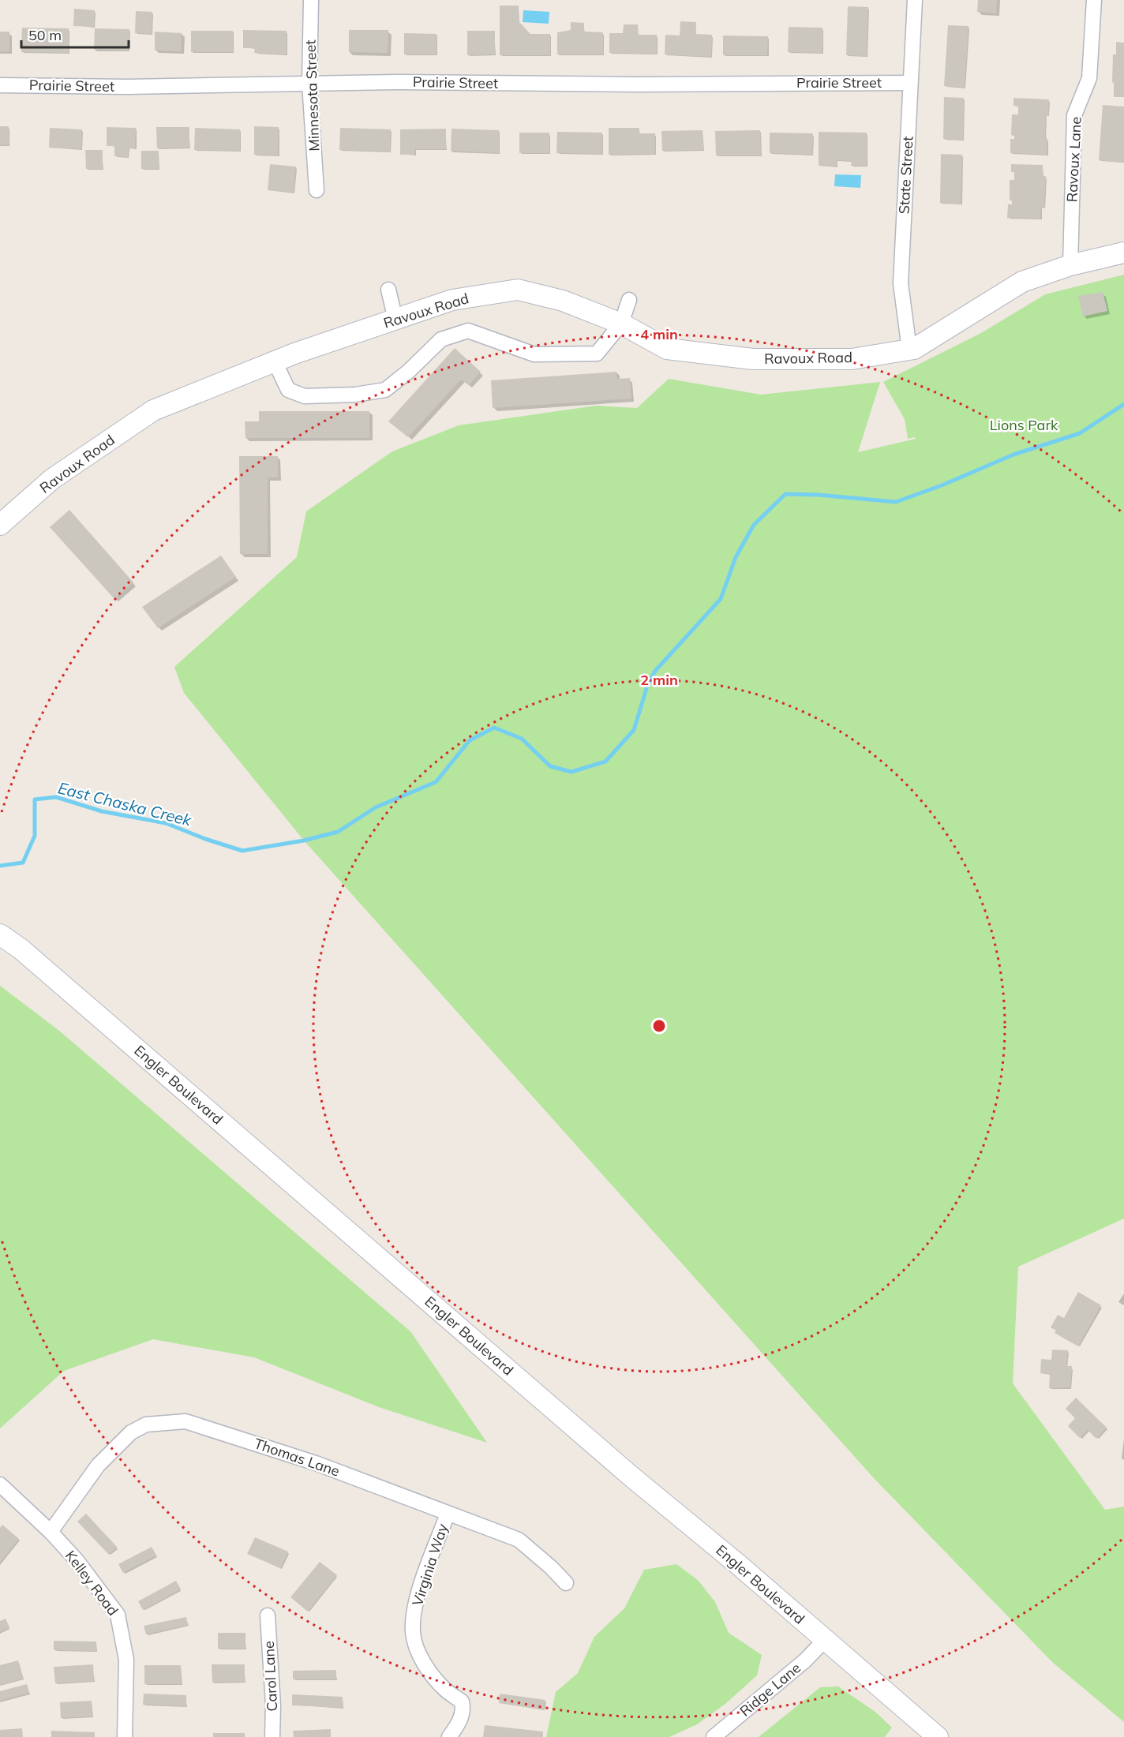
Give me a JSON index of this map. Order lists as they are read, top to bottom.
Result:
{
  "streets": {
    "main road": ["Ravoux Road", "Engler Boulevard"],
    "street": [
      "Prairie Street",
      "Minnesota Street",
      "Ravoux Lane",
      "State Street",
      "Thomas Lane",
      "Virginia Way",
      "Kelley Road",
      "Carol Lane",
      "Ridge Lane"
    ]
  },
  "crossings": [
    ["Prairie Street", "Minnesota Street"],
    ["Prairie Street", "State Street"],
    ["Ravoux Lane", "Ravoux Road"],
    ["State Street", "Ravoux Road"],
    ["Engler Boulevard", "Ridge Lane"],
    ["Thomas Lane", "Virginia Way"],
    ["Thomas Lane", "Kelley Road"]
  ],
  "water": ["East Chaska Creek"],
  "parks": ["Lions Park"],
  "scale_bar": "50 m",
  "rings": ["4 min", "2 min"]
}
